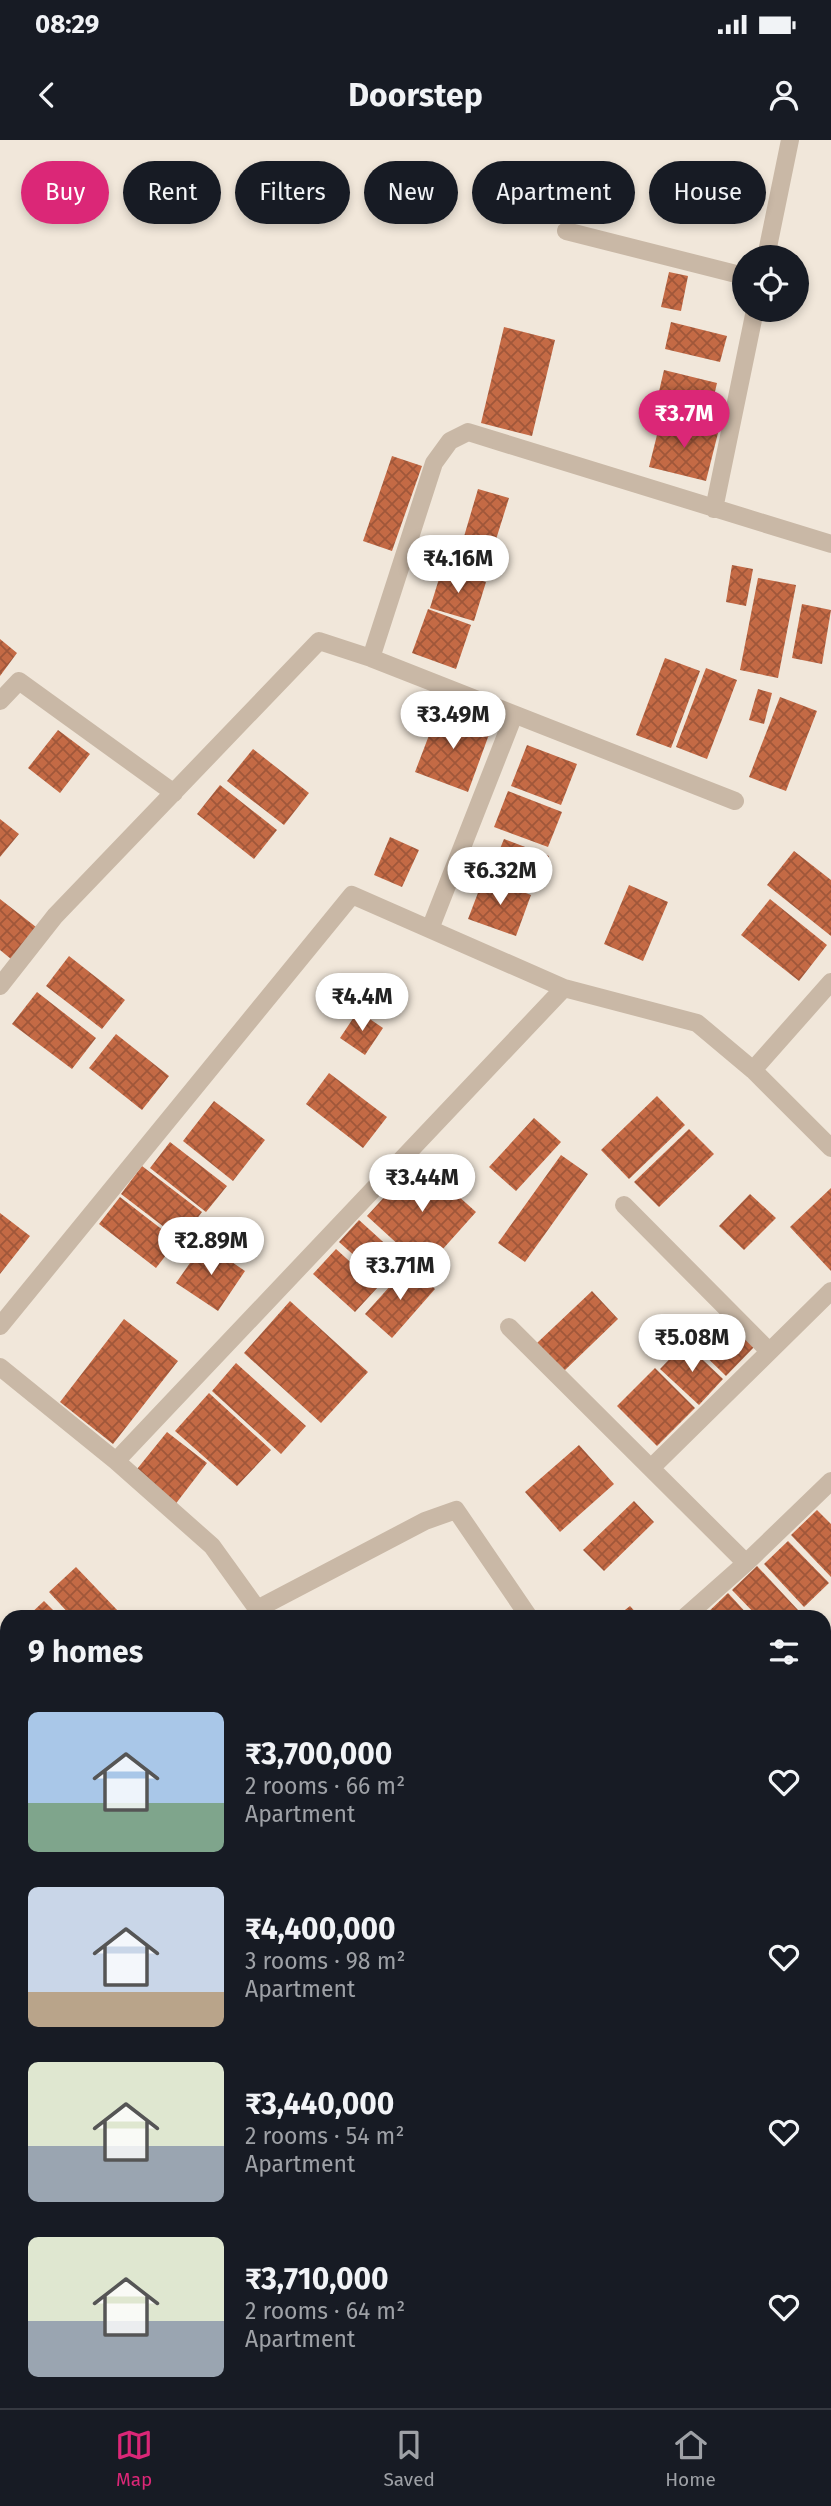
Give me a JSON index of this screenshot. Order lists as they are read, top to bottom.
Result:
{
  "page": {
    "status": "08:29",
    "header": "Doorstep",
    "chip": [
      "Buy",
      "Rent",
      "Filters",
      "New",
      "Apartment",
      "House"
    ],
    "price": [
      "₹3.7M",
      "₹4.16M",
      "₹3.49M",
      "₹6.32M",
      "₹4.4M",
      "₹3.44M",
      "₹2.89M",
      "₹3.71M",
      "₹5.08M"
    ],
    "heading": "9 homes",
    "list": [
      {
        "name": "₹3,700,000",
        "note": "2 rooms · 66 m² · Apartment"
      },
      {
        "name": "₹4,400,000",
        "note": "3 rooms · 98 m² · Apartment"
      },
      {
        "name": "₹3,440,000",
        "note": "2 rooms · 54 m² · Apartment"
      },
      {
        "name": "₹3,710,000",
        "note": "2 rooms · 64 m² · Apartment"
      }
    ],
    "tabs": ["Map", "Saved", "Home"]
  }
}
